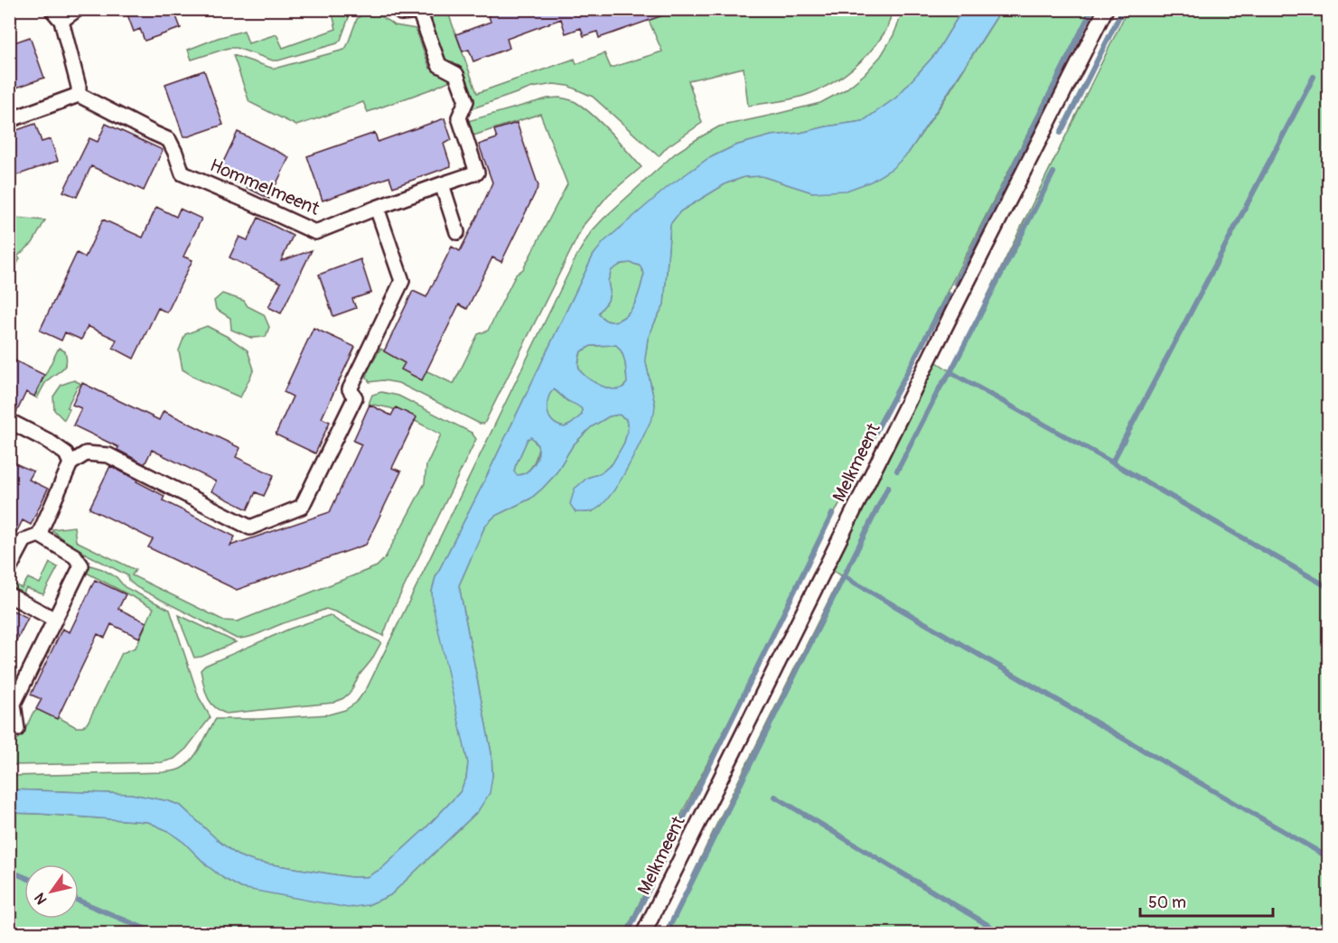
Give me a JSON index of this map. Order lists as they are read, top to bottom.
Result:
{
  "streets": {
    "street": ["Hommelmeent", "Melkmeent"]
  },
  "scale_bar": "50 m",
  "north": "bottom left"
}
